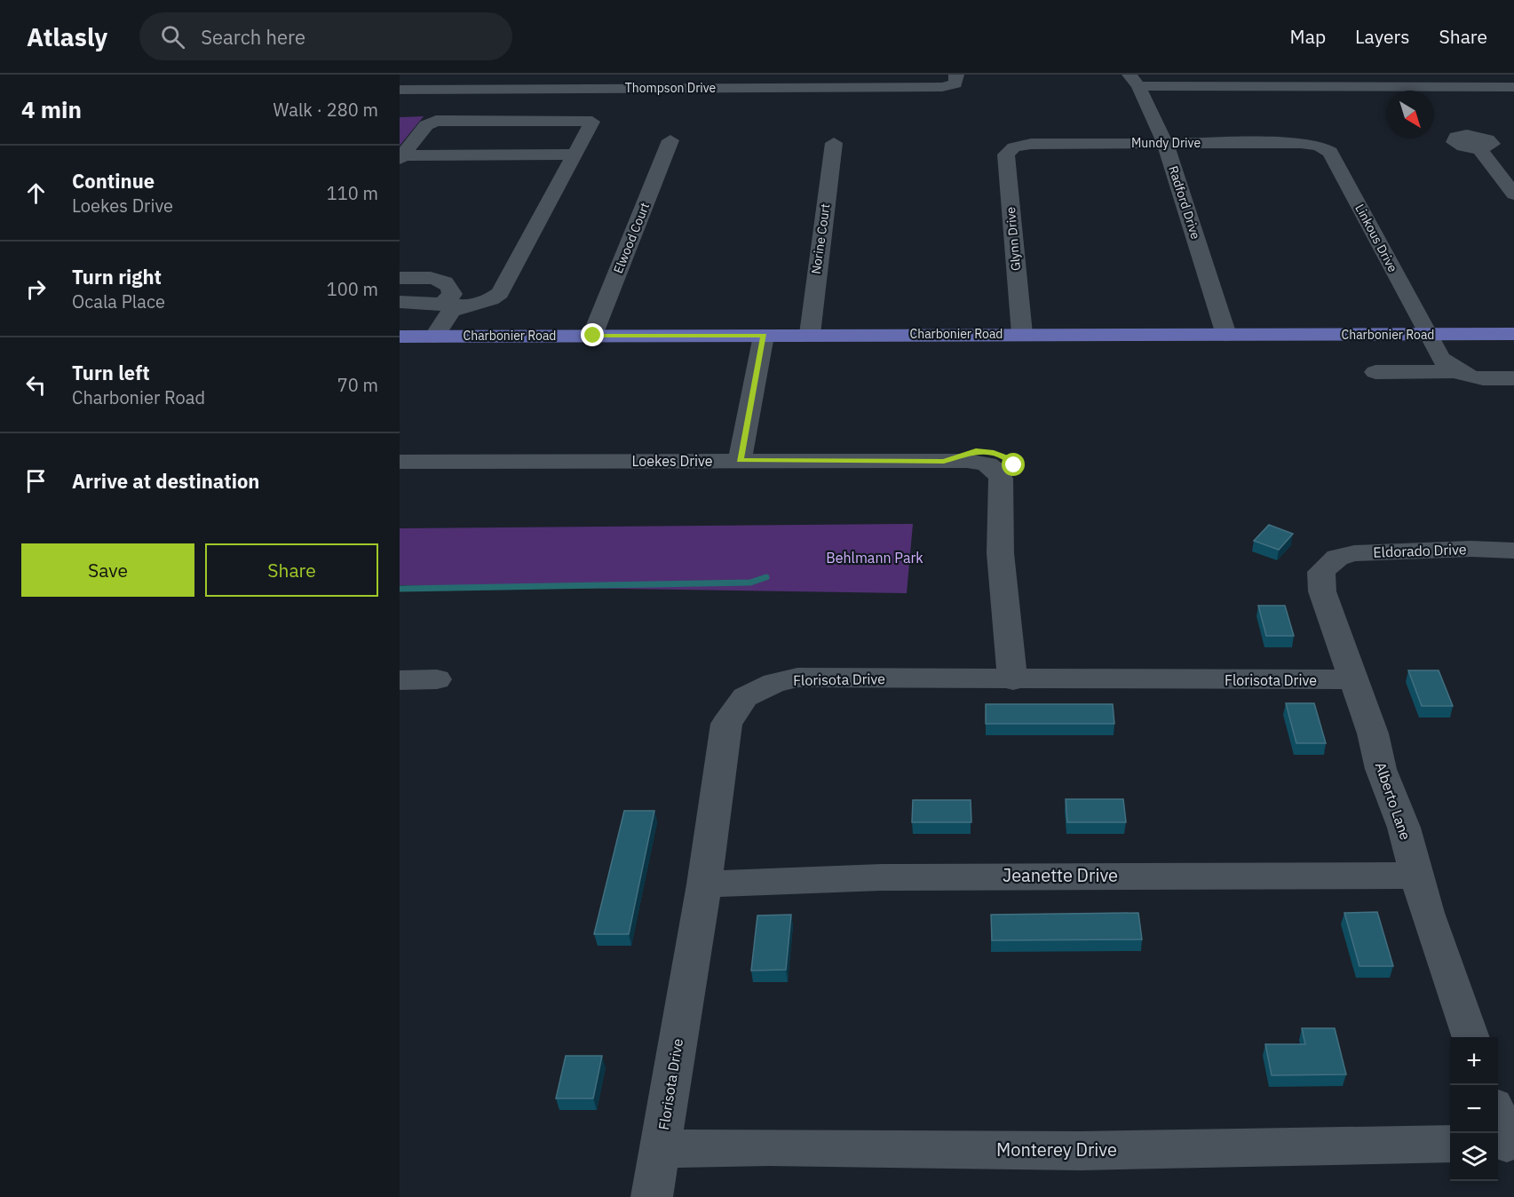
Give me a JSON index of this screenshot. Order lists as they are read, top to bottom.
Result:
{
  "streets": {
    "main road": ["Charbonier Road"],
    "street": [
      "Thompson Drive",
      "Mundy Drive",
      "Radford Drive",
      "Elwood Court",
      "Linkous Drive",
      "Norine Court",
      "Glynn Drive",
      "Loekes Drive",
      "Eldorado Drive",
      "Florisota Drive",
      "Alberto Lane",
      "Jeanette Drive",
      "Monterey Drive"
    ]
  },
  "crossings": [
    ["Mundy Drive", "Radford Drive"],
    ["Mundy Drive", "Linkous Drive"],
    ["Mundy Drive", "Glynn Drive"],
    ["Radford Drive", "Charbonier Road"],
    ["Elwood Court", "Charbonier Road"],
    ["Linkous Drive", "Charbonier Road"],
    ["Norine Court", "Charbonier Road"],
    ["Glynn Drive", "Charbonier Road"],
    ["Loekes Drive", "Florisota Drive"],
    ["Eldorado Drive", "Alberto Lane"],
    ["Florisota Drive", "Alberto Lane"],
    ["Florisota Drive", "Jeanette Drive"],
    ["Florisota Drive", "Monterey Drive"],
    ["Alberto Lane", "Jeanette Drive"]
  ],
  "parks": ["Behlmann Park"],
  "north": "bottom right",
  "page": {
    "header": "Atlasly",
    "search": "Search here",
    "nav": ["Map", "Layers", "Share"],
    "heading": ["4 min", "Walk · 280 m"],
    "list": [
      ["Continue", "Loekes Drive", "110 m"],
      ["Turn right", "Ocala Place", "100 m"],
      ["Turn left", "Charbonier Road", "70 m"],
      "Arrive at destination"
    ],
    "buttons": ["Save", "Share"],
    "map_buttons": ["+", "−"]
  }
}
